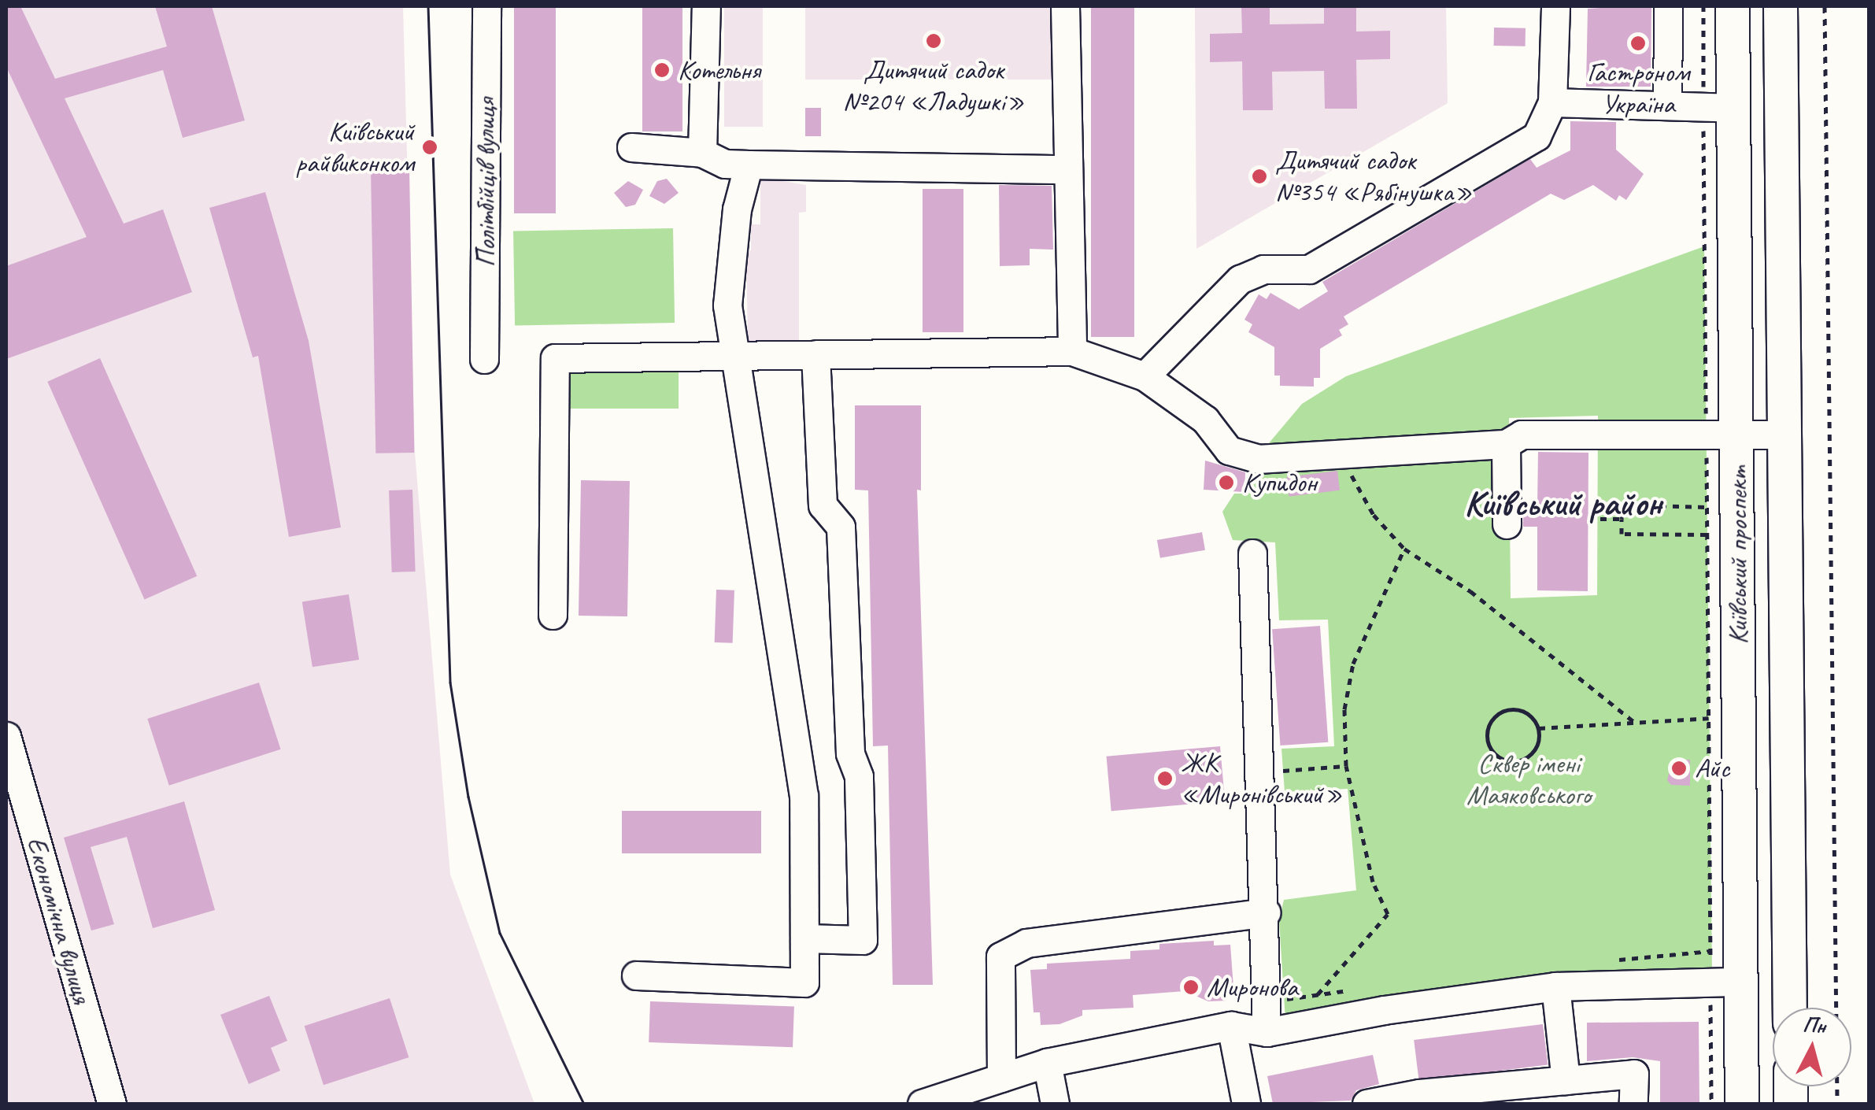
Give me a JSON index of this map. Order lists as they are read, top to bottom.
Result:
{
  "streets": {
    "main road": ["Київський проспект"],
    "street": ["Політбійців вулиця", "Економічна вулиця"]
  },
  "districts": ["Київський район"],
  "parks": ["Сквер імені Маяковського"],
  "places": [
    "Дитячий садок №204 «Ладушкі»",
    "Гастроном Україна",
    "Котельня",
    "Київський райвиконком",
    "Дитячий садок №354 «Рябінушка»",
    "Купидон",
    "Айс",
    "ЖК «Миронівський»",
    "Миронова"
  ],
  "north": "top"
}
